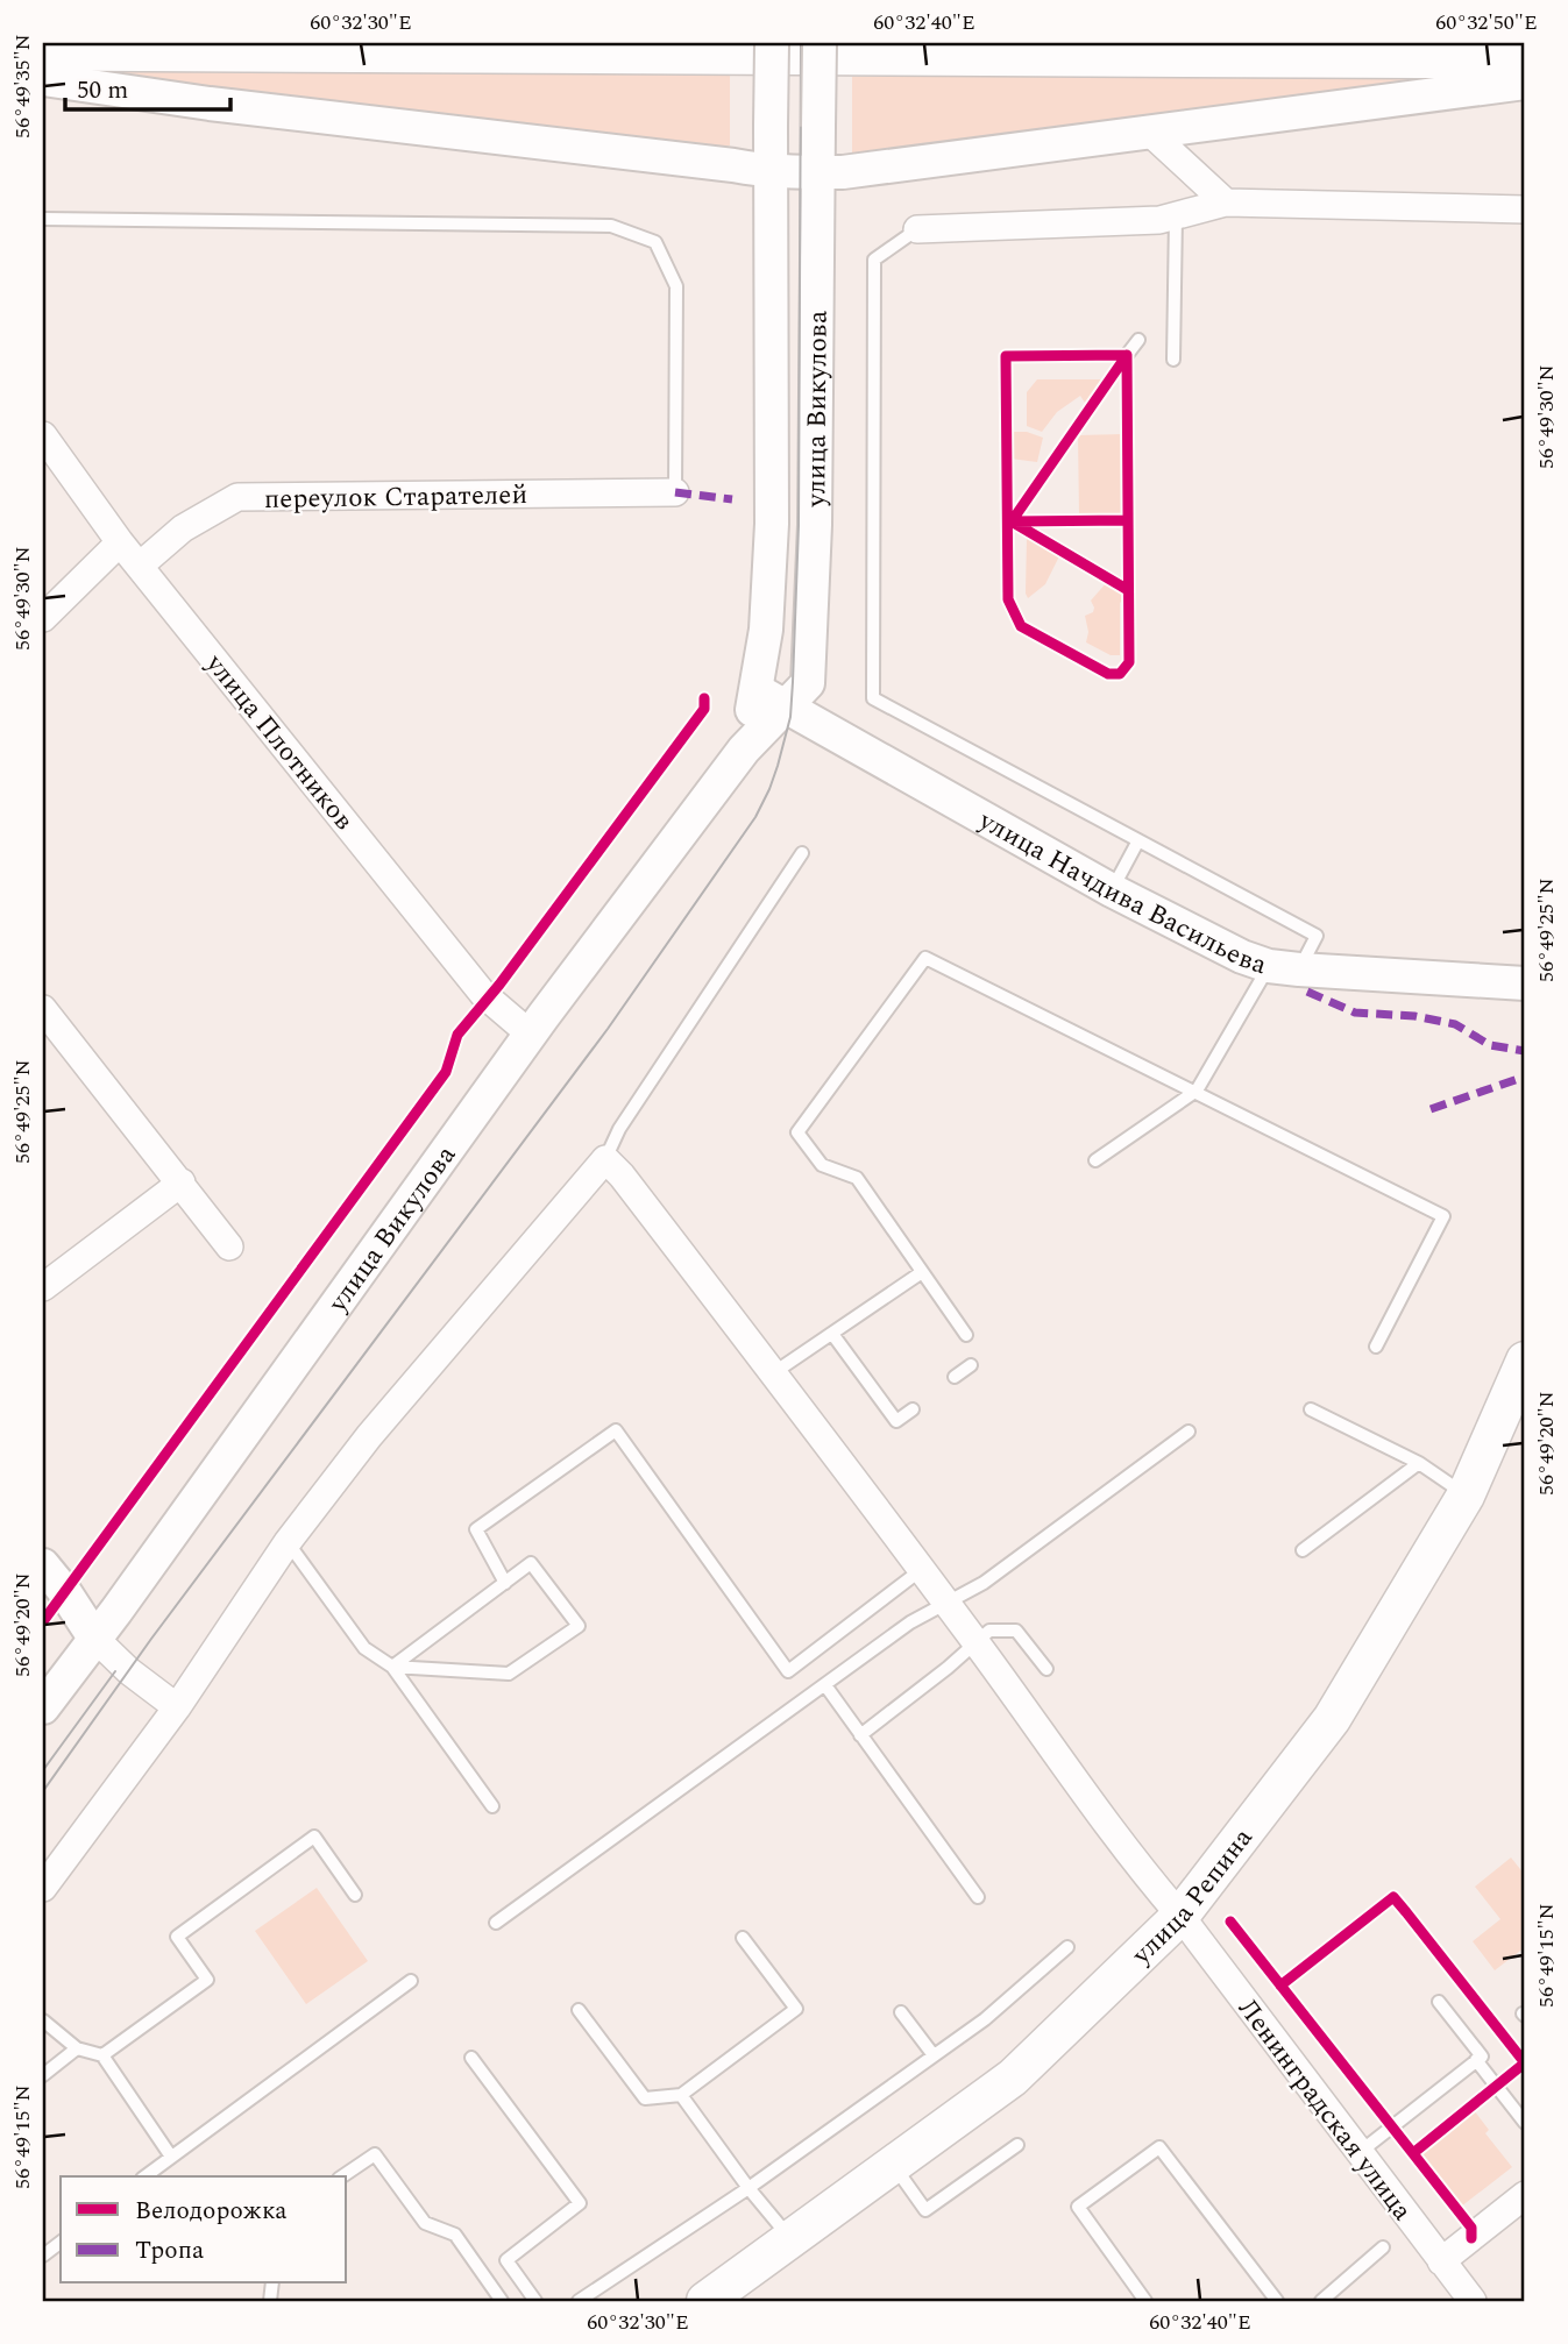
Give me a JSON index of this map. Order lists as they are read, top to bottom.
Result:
{
  "streets": {
    "main road": ["улица Репина"],
    "street": [
      "улица Викулова",
      "переулок Старателей",
      "улица Плотников",
      "улица Начдива Васильева",
      "Ленинградская улица"
    ]
  },
  "crossings": [
    ["улица Викулова", "улица Плотников"],
    ["улица Викулова", "улица Начдива Васильева"],
    ["переулок Старателей", "улица Плотников"],
    ["улица Репина", "Ленинградская улица"]
  ],
  "legend": ["Велодорожка", "Тропа"],
  "scale_bar": "50 m",
  "coordinates": [
    "60°32'30\"E",
    "60°32'40\"E",
    "60°32'50\"E",
    "56°49'35\"N",
    "56°49'30\"N",
    "56°49'25\"N",
    "56°49'20\"N",
    "56°49'15\"N"
  ]
}
